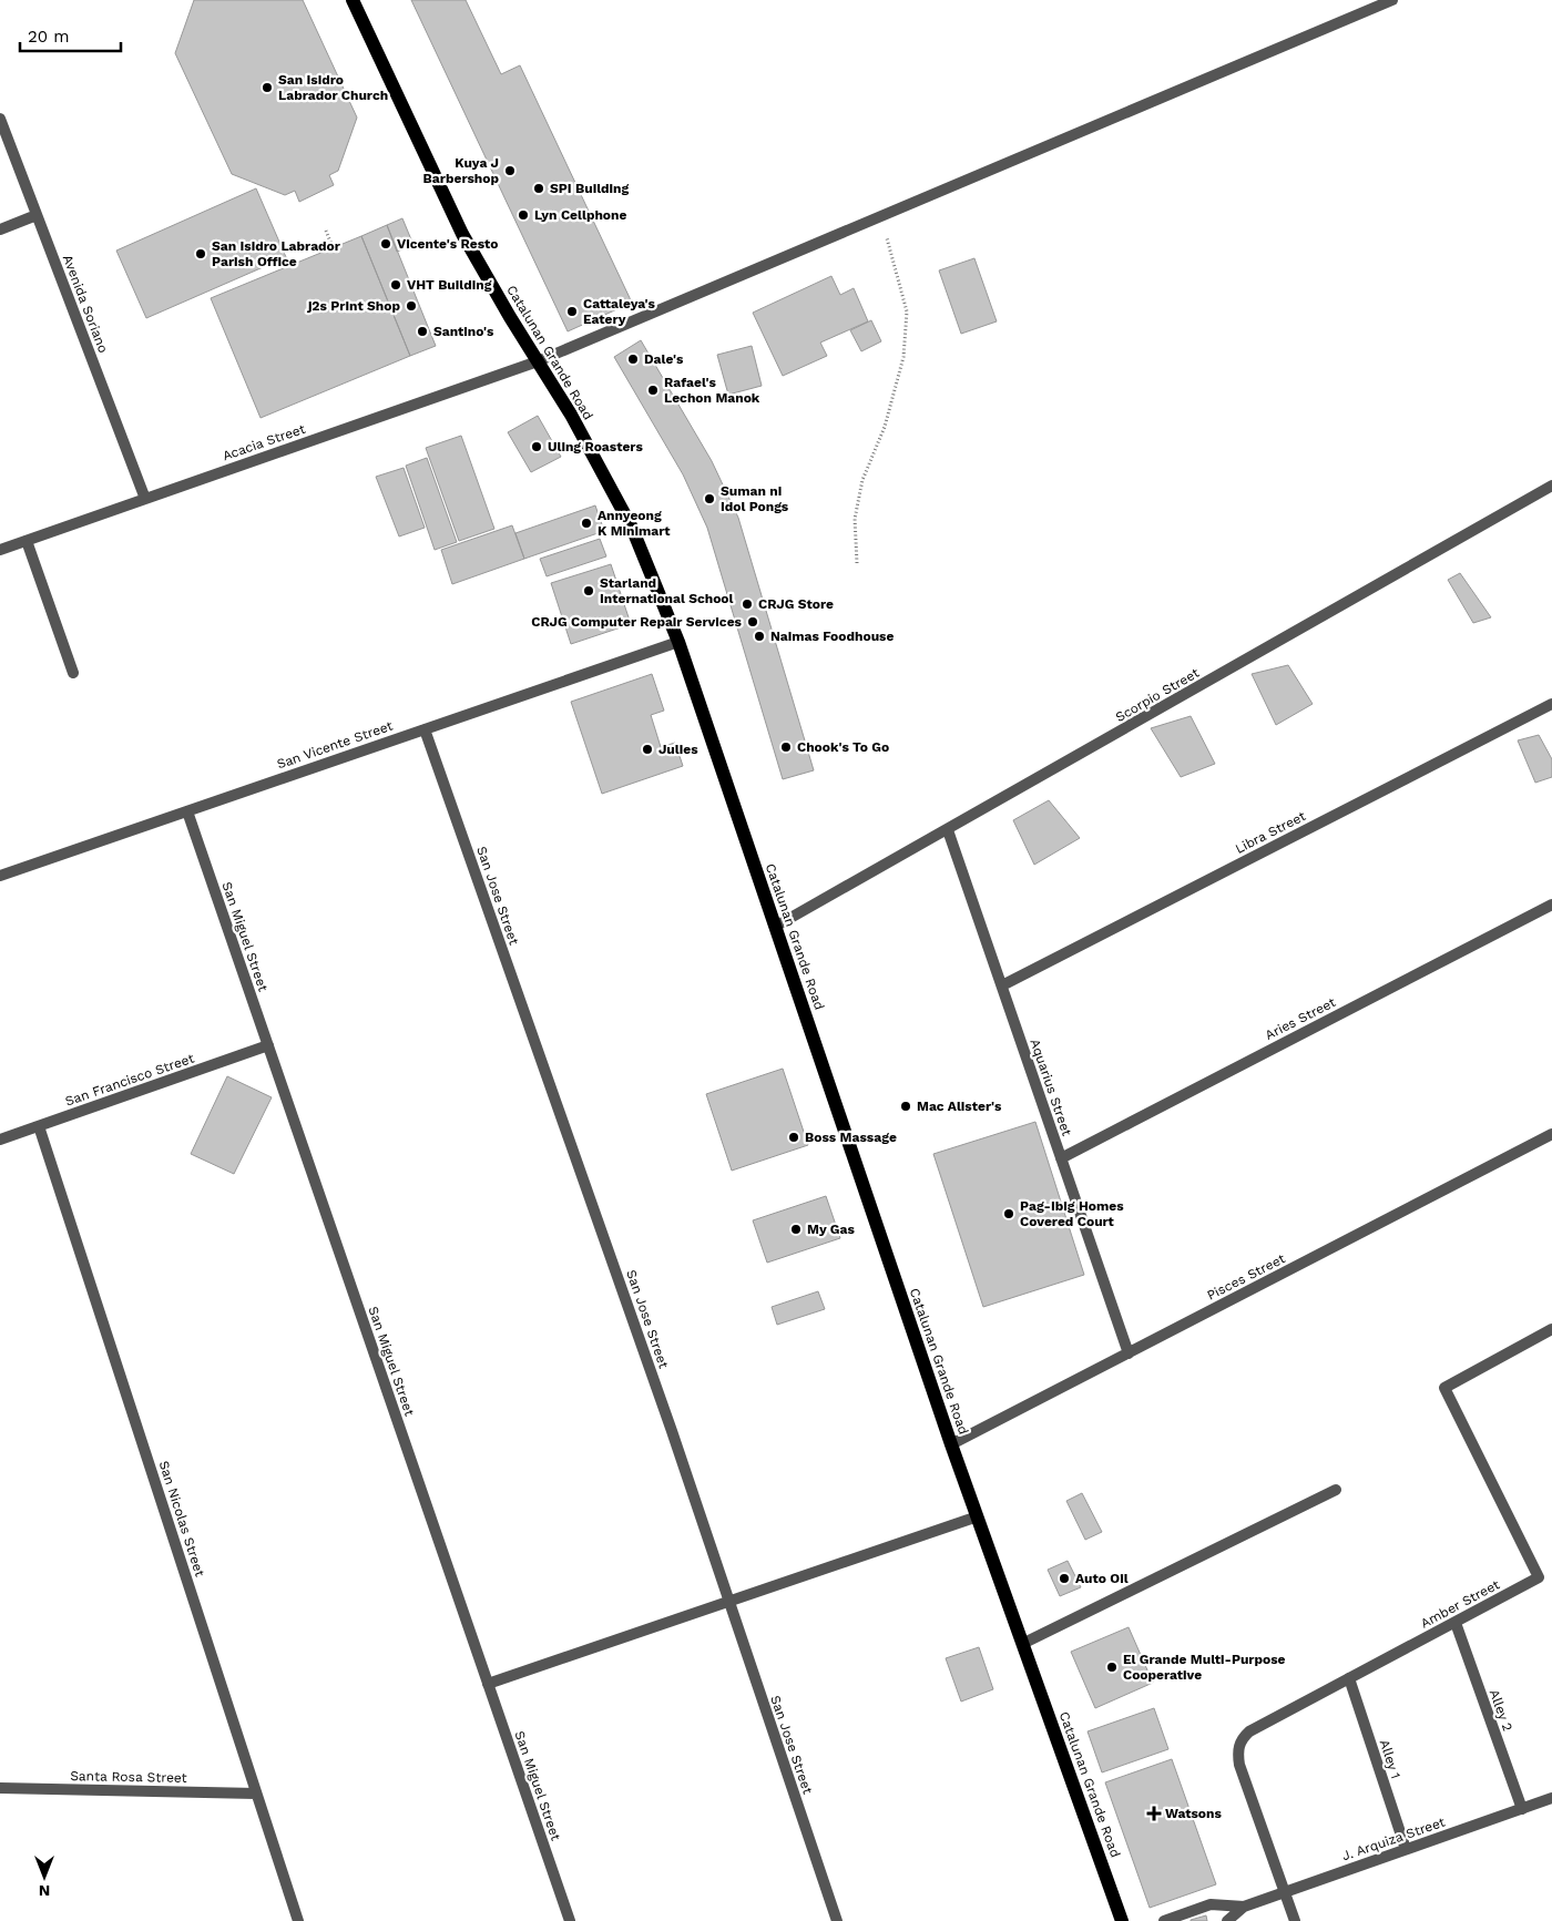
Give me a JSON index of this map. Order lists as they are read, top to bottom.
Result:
{
  "streets": {
    "main road": ["Catalunan Grande Road"],
    "street": [
      "Avenida Soriano",
      "Acacia Street",
      "Scorpio Street",
      "San Vicente Street",
      "Libra Street",
      "San Jose Street",
      "San Miguel Street",
      "Aries Street",
      "San Francisco Street",
      "Aquarius Street",
      "Pisces Street",
      "San Nicolas Street",
      "Amber Street",
      "Alley 2",
      "Alley 1",
      "Santa Rosa Street",
      "J. Arquiza Street"
    ]
  },
  "crossings": [
    ["Avenida Soriano", "Acacia Street"],
    ["Catalunan Grande Road", "Acacia Street"],
    ["Catalunan Grande Road", "Scorpio Street"],
    ["Catalunan Grande Road", "San Vicente Street"],
    ["Catalunan Grande Road", "Pisces Street"],
    ["Scorpio Street", "Aquarius Street"],
    ["San Vicente Street", "San Jose Street"],
    ["San Vicente Street", "San Miguel Street"],
    ["Libra Street", "Aquarius Street"],
    ["San Miguel Street", "San Francisco Street"],
    ["Aries Street", "Aquarius Street"],
    ["San Francisco Street", "San Nicolas Street"],
    ["Aquarius Street", "Pisces Street"],
    ["San Nicolas Street", "Santa Rosa Street"],
    ["Amber Street", "Alley 2"],
    ["Amber Street", "Alley 1"],
    ["Amber Street", "J. Arquiza Street"],
    ["Alley 2", "J. Arquiza Street"],
    ["Alley 1", "J. Arquiza Street"]
  ],
  "places": {
    "other": [
      "San Isidro Labrador Church",
      "Kuya J Barbershop",
      "SPI Building",
      "Lyn Cellphone",
      "Vicente's Resto",
      "San Isidro Labrador Parish Office",
      "VHT Building",
      "j2s Print Shop",
      "Cattaleya's Eatery",
      "Santino's",
      "Dale's",
      "Rafael's Lechon Manok",
      "Uling Roasters",
      "Suman ni Idol Pongs",
      "Annyeong K Minimart",
      "Starland International School",
      "CRJG Store",
      "CRJG Computer Repair Services",
      "Naimas Foodhouse",
      "Chook's To Go",
      "Julies",
      "Mac Alister's",
      "Boss Massage",
      "Pag-Ibig Homes Covered Court",
      "My Gas",
      "Auto Oil",
      "El Grande Multi-Purpose Cooperative"
    ],
    "health": ["Watsons"]
  },
  "scale_bar": "20 m",
  "north": "bottom"
}
